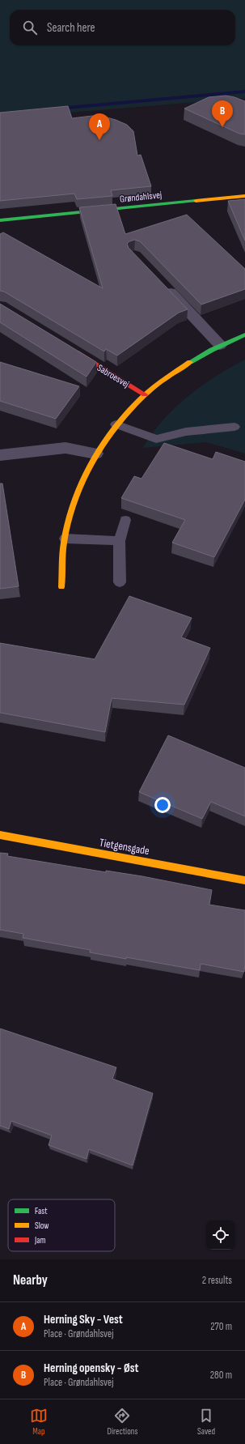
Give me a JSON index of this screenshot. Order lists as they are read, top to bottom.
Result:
{
  "streets": {
    "street": ["Grøndahlsvej", "Sabroesvej", "Tietgensgade"]
  },
  "legend": ["Fast", "Slow", "Jam"],
  "page": {
    "search": "Search here",
    "pins": ["B", "A"],
    "heading": ["Nearby", "2 results"],
    "list": [
      {
        "mark": "A",
        "name": "Herning Sky - Vest",
        "note": "Place · Grøndahlsvej",
        "value": "270 m"
      },
      {
        "mark": "B",
        "name": "Herning opensky - Øst",
        "note": "Place · Grøndahlsvej",
        "value": "280 m"
      }
    ],
    "nav": ["Map", "Directions", "Saved"]
  }
}
